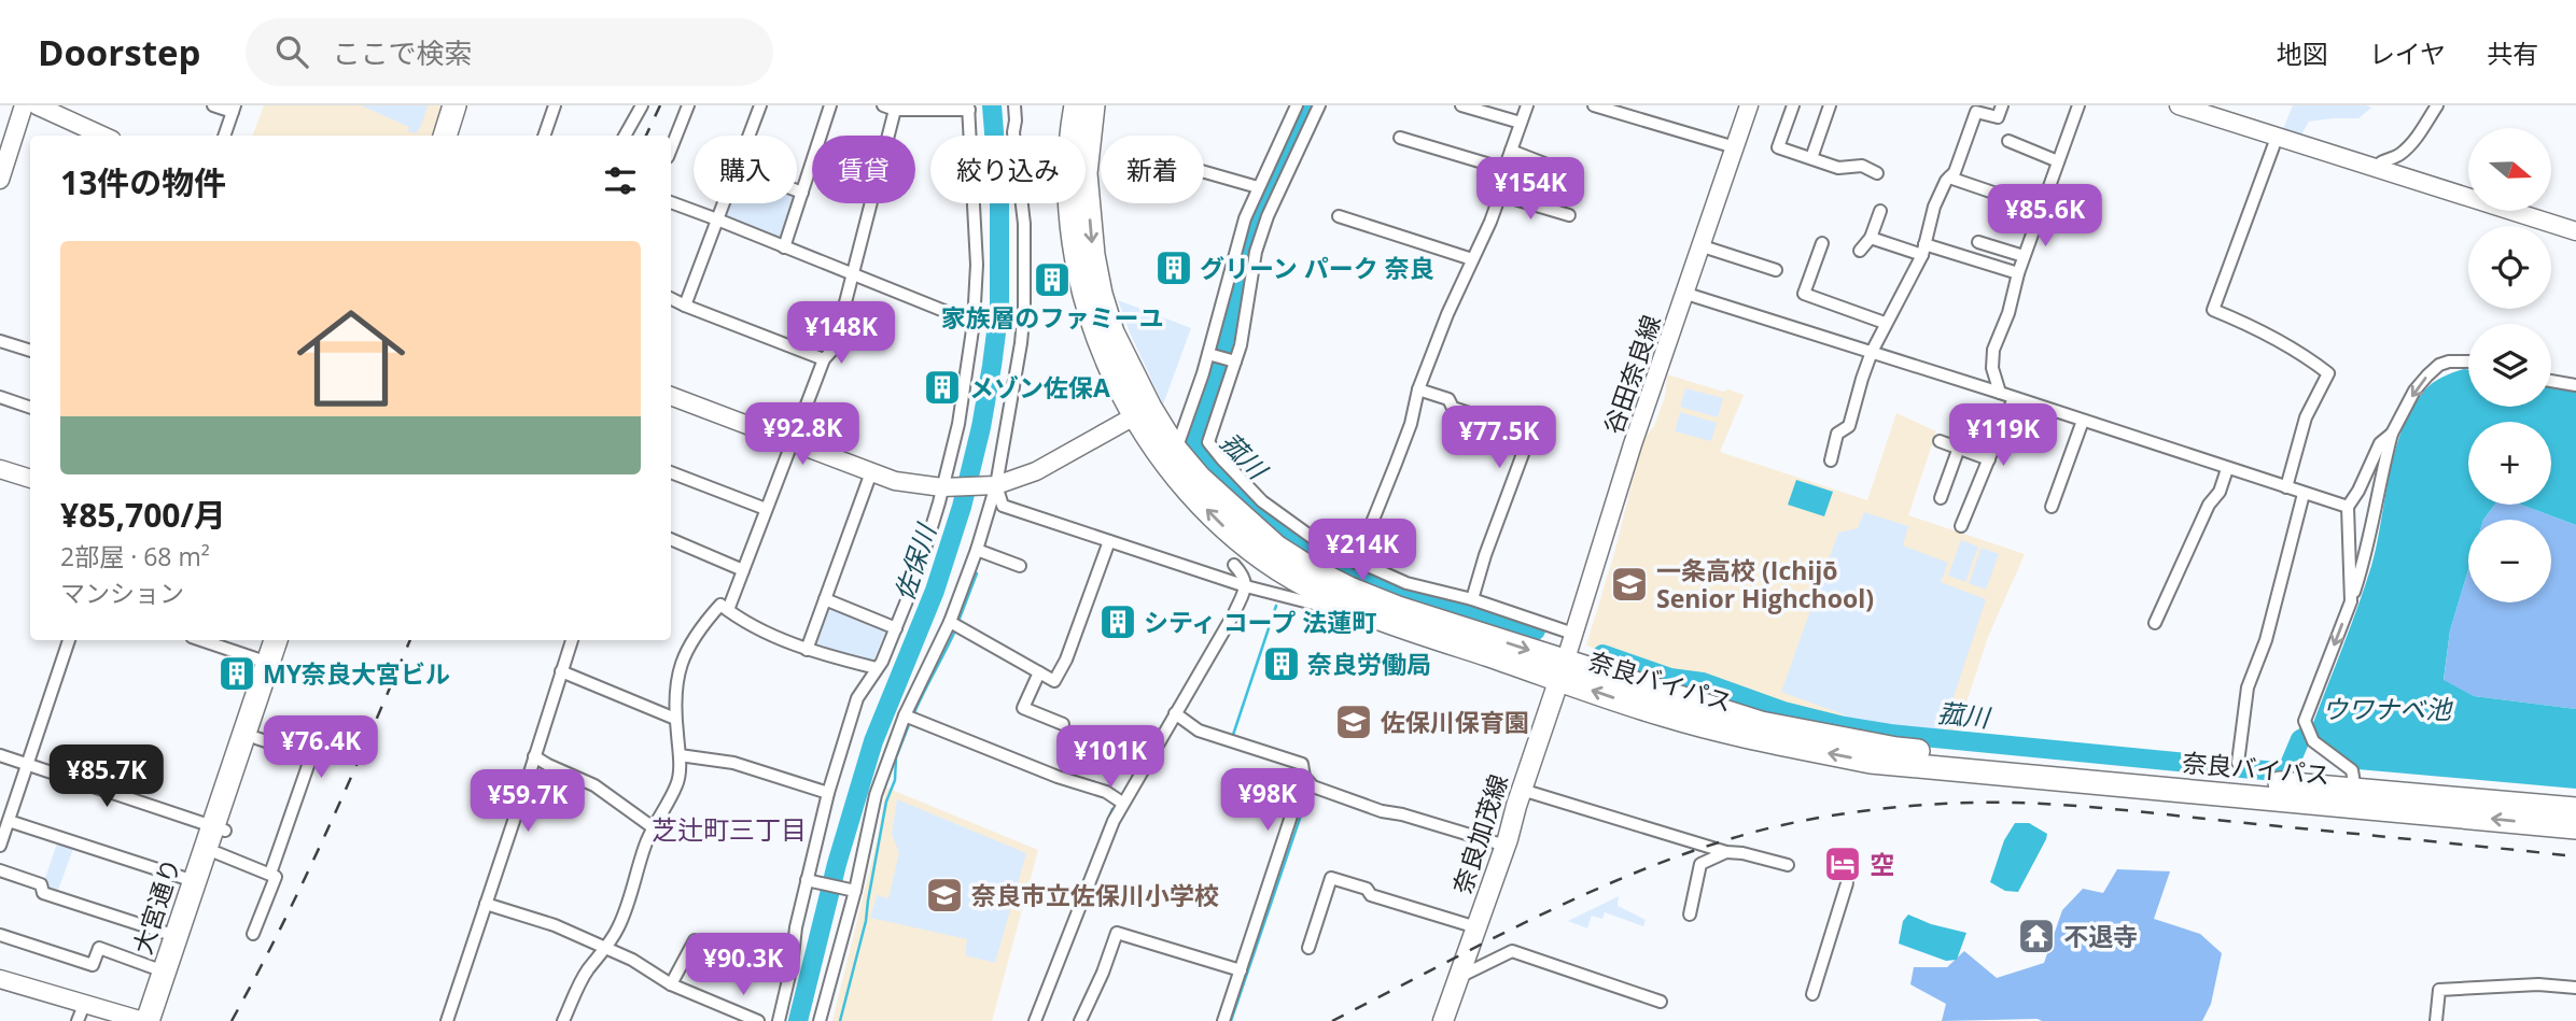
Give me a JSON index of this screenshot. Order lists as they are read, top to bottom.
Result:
{
  "streets": {
    "highway": ["奈良バイパス", "大宮通り"],
    "main road": ["奈良加茂線"],
    "street": ["谷田奈良線"]
  },
  "crossings": [
    ["谷田奈良線", "奈良バイパス"],
    ["谷田奈良線", "奈良加茂線"],
    ["奈良バイパス", "奈良加茂線"]
  ],
  "districts": ["芝辻町三丁目"],
  "water": ["菰川", "佐保川", "ウワナベ池"],
  "places": {
    "building": [
      "グリーン パーク 奈良",
      "家族層のファミーユ",
      "メゾン佐保A",
      "シティ コープ 法蓮町",
      "奈良労働局",
      "MY奈良大宮ビル"
    ],
    "school or university": ["一条高校 (Ichijō Senior Highchool)", "佐保川保育園", "奈良市立佐保川小学校"],
    "hotel": ["空"],
    "temple": ["不退寺"]
  },
  "north": "right",
  "page": {
    "header": "Doorstep",
    "search": "ここで検索",
    "nav": ["地図", "レイヤ", "共有"],
    "map_buttons": ["+", "−"],
    "chip": [
      "購入",
      "賃貸",
      "絞り込み",
      "新着"
    ],
    "heading": "13件の物件",
    "price": [
      "¥154K",
      "¥85.6K",
      "¥148K",
      "¥92.8K",
      "¥119K",
      "¥77.5K",
      "¥214K",
      "¥76.4K",
      "¥101K",
      "¥85.7K",
      "¥98K",
      "¥59.7K",
      "¥90.3K"
    ],
    "list": [
      {
        "name": "¥85,700/月",
        "note": "2部屋 · 68 m² · マンション"
      }
    ]
  }
}
